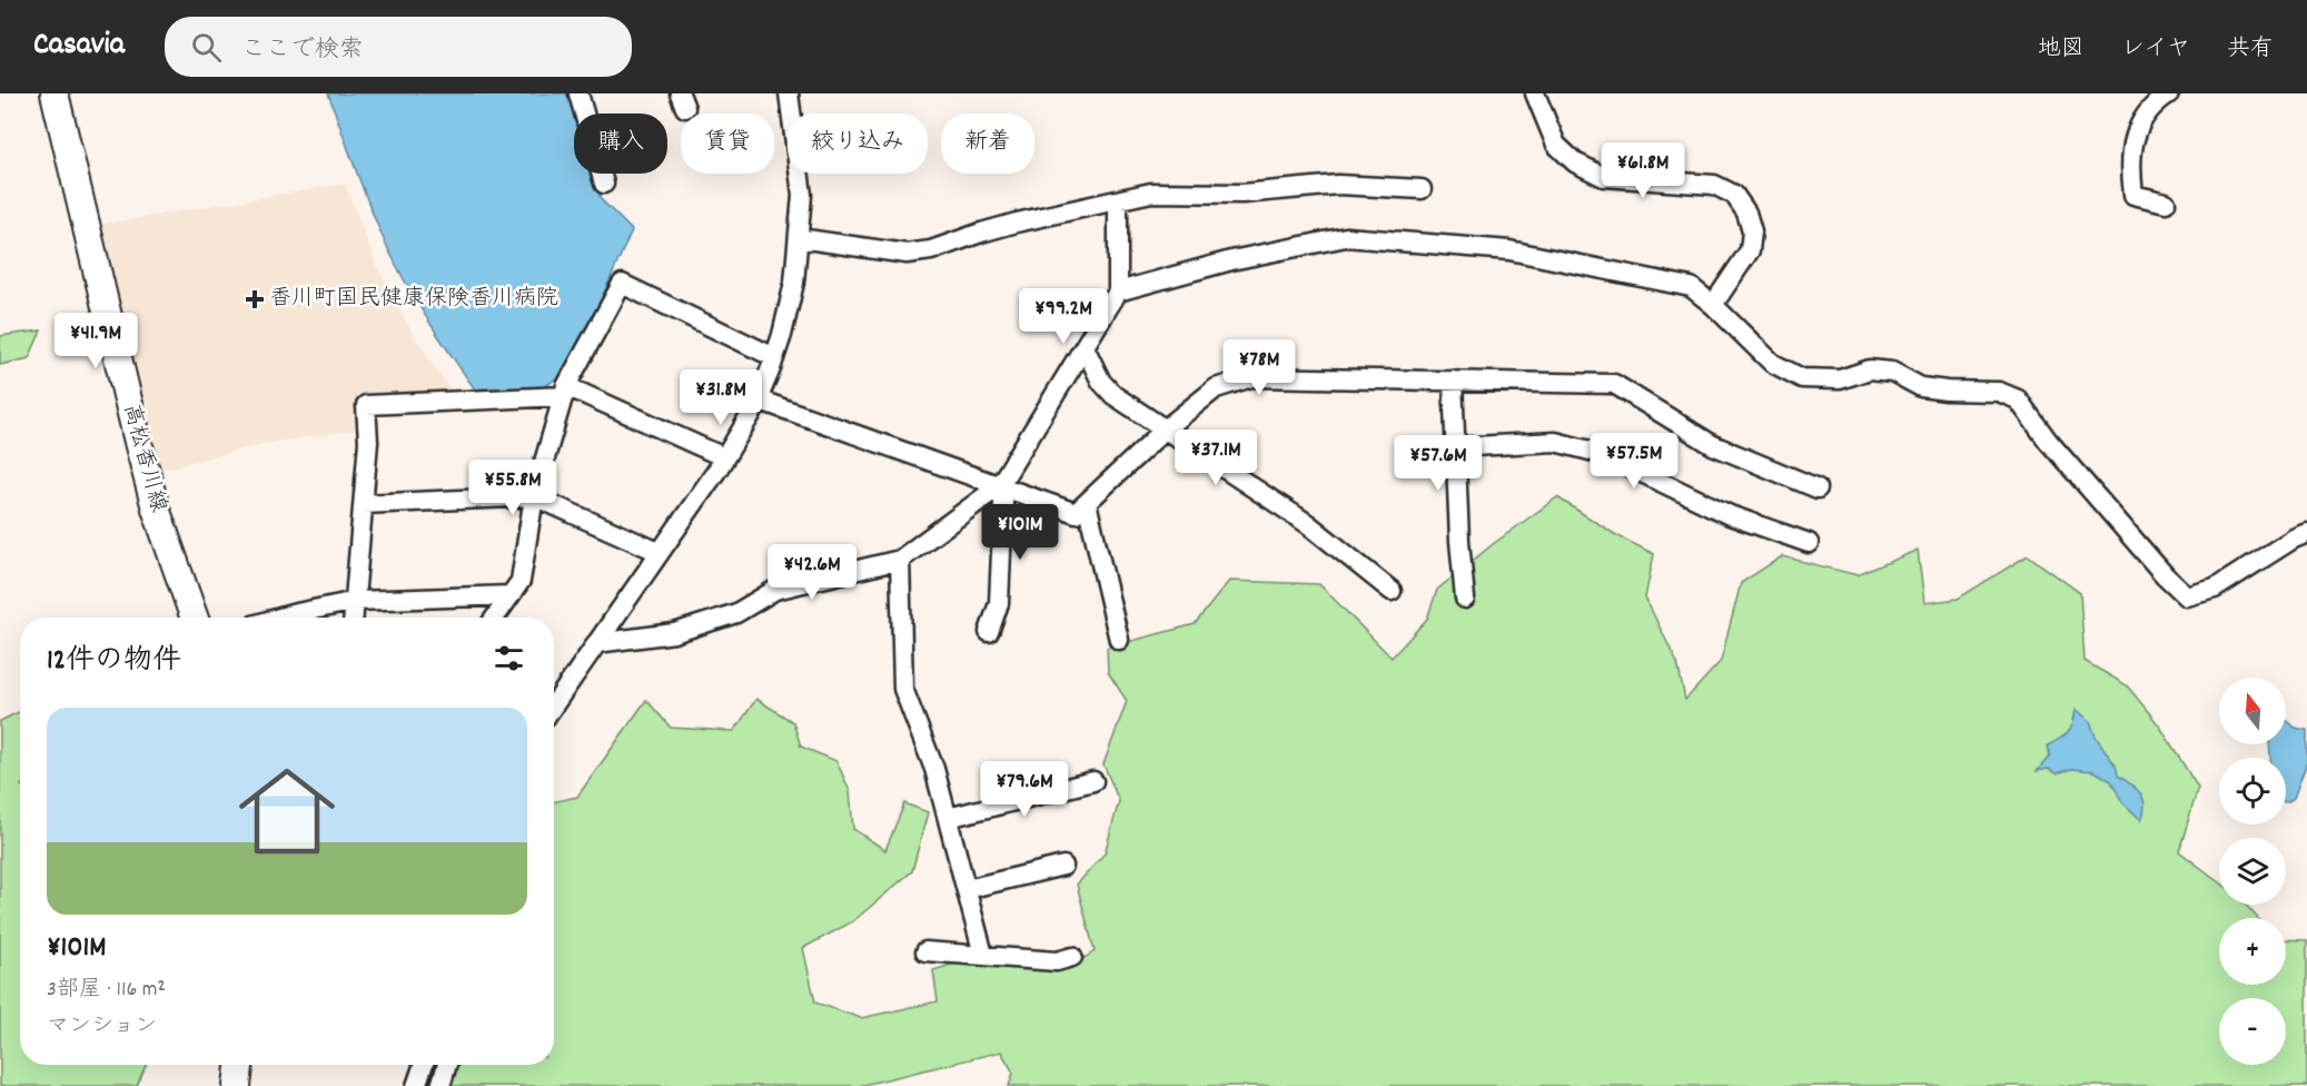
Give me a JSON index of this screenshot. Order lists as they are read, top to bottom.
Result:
{
  "streets": {
    "main road": ["高松香川線"]
  },
  "places": {
    "health": ["香川町国民健康保険香川病院"]
  },
  "north": "top",
  "page": {
    "header": "Casavia",
    "search": "ここで検索",
    "nav": ["地図", "レイヤ", "共有"],
    "chip": [
      "購入",
      "賃貸",
      "絞り込み",
      "新着"
    ],
    "price": [
      "¥61.8M",
      "¥99.2M",
      "¥41.9M",
      "¥78M",
      "¥31.8M",
      "¥37.1M",
      "¥57.5M",
      "¥57.6M",
      "¥55.8M",
      "¥101M",
      "¥42.6M",
      "¥79.6M"
    ],
    "heading": "12件の物件",
    "map_buttons": ["+", "−"],
    "list": [
      {
        "name": "¥101M",
        "note": "3部屋 · 116 m² · マンション"
      }
    ]
  }
}
